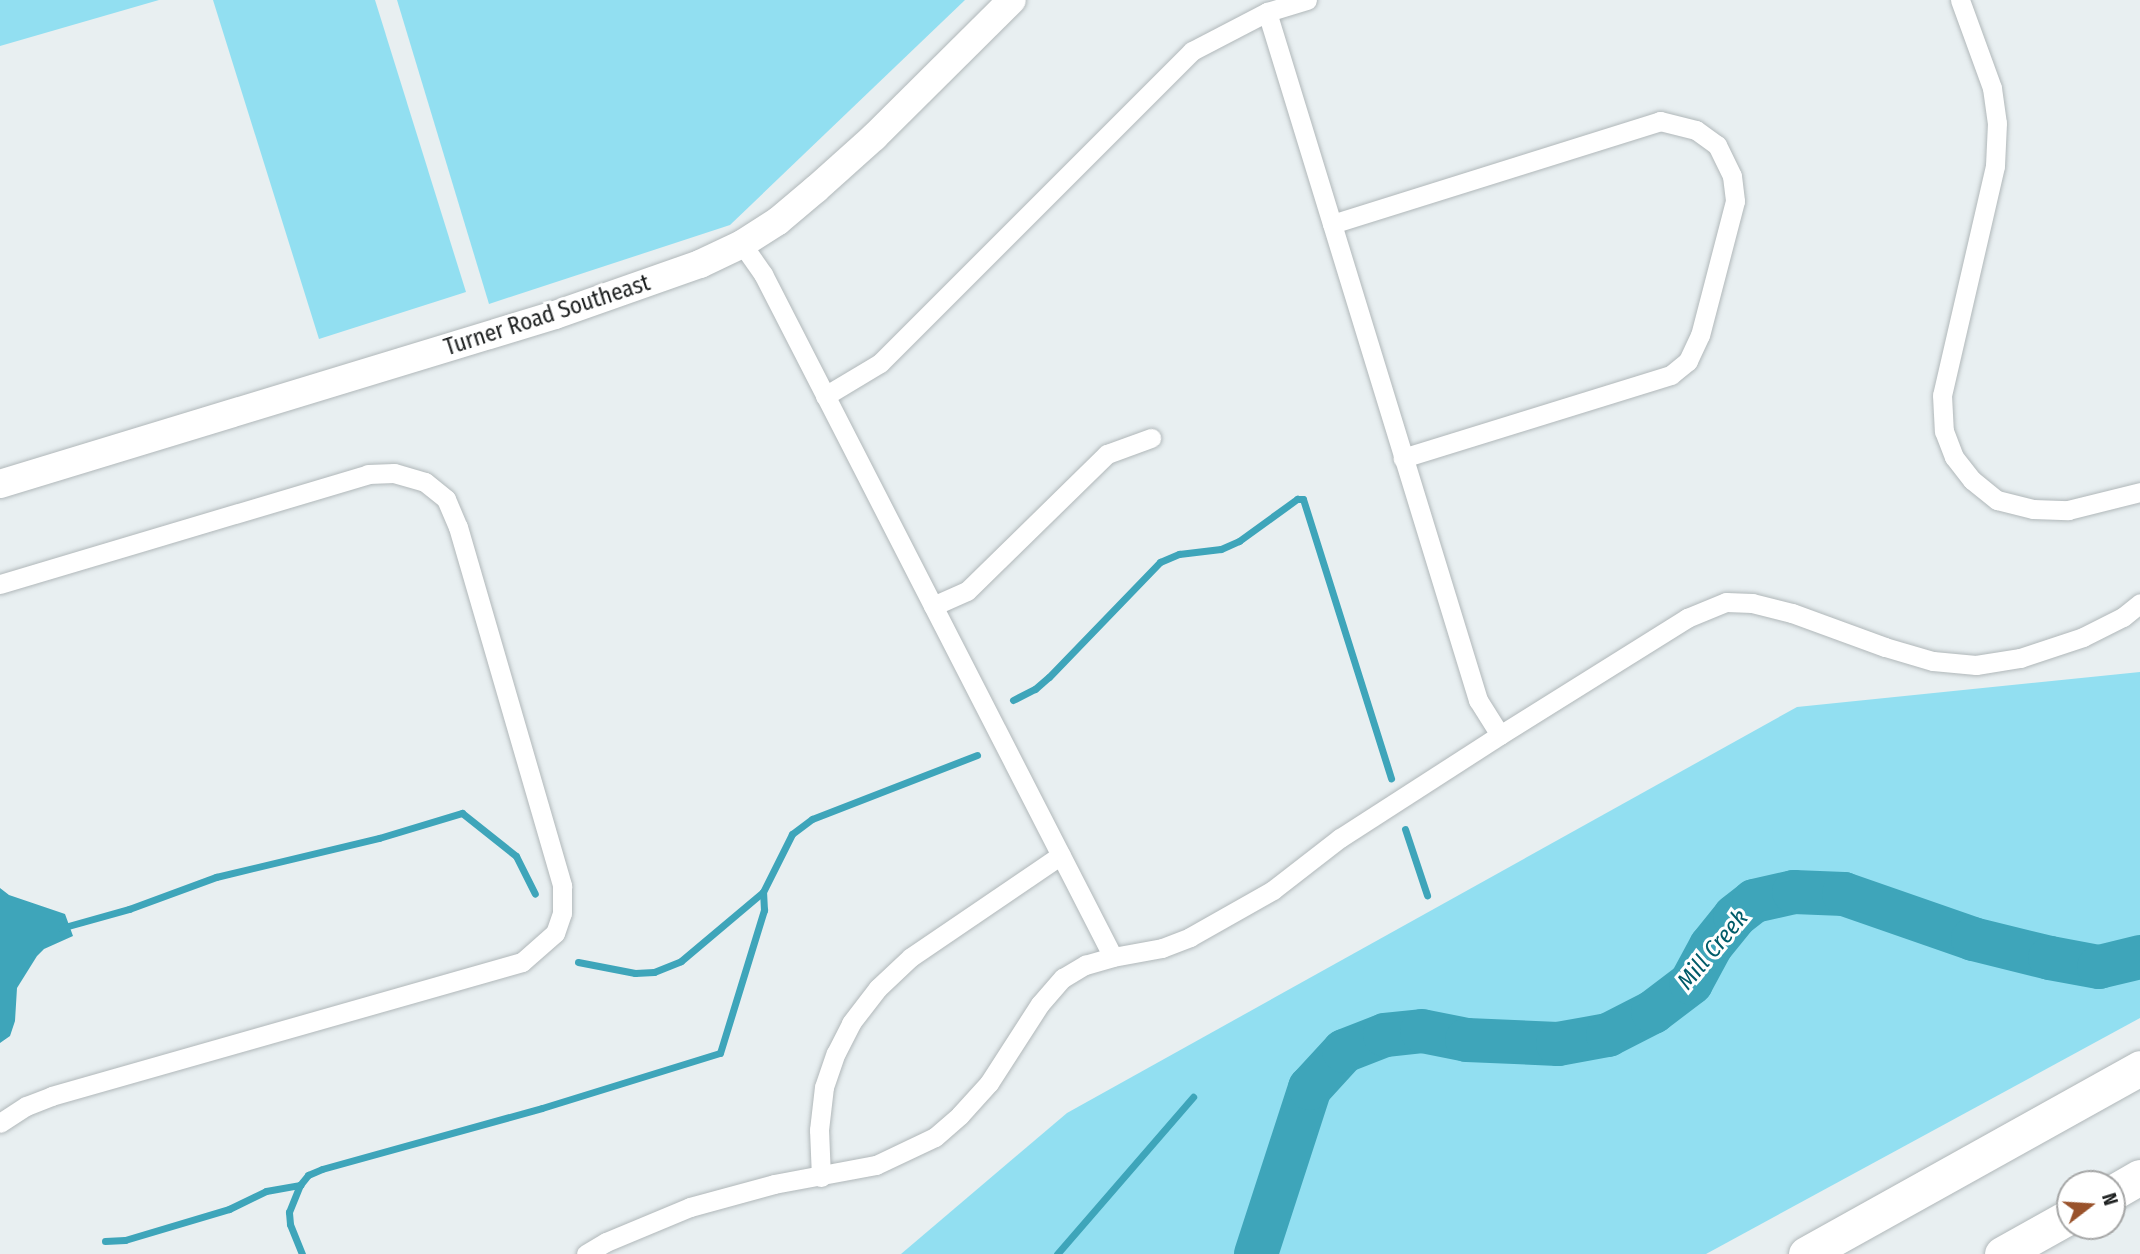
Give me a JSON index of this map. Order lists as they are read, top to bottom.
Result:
{
  "streets": {
    "main road": ["Turner Road Southeast"]
  },
  "water": ["Mill Creek"],
  "north": "right"
}
